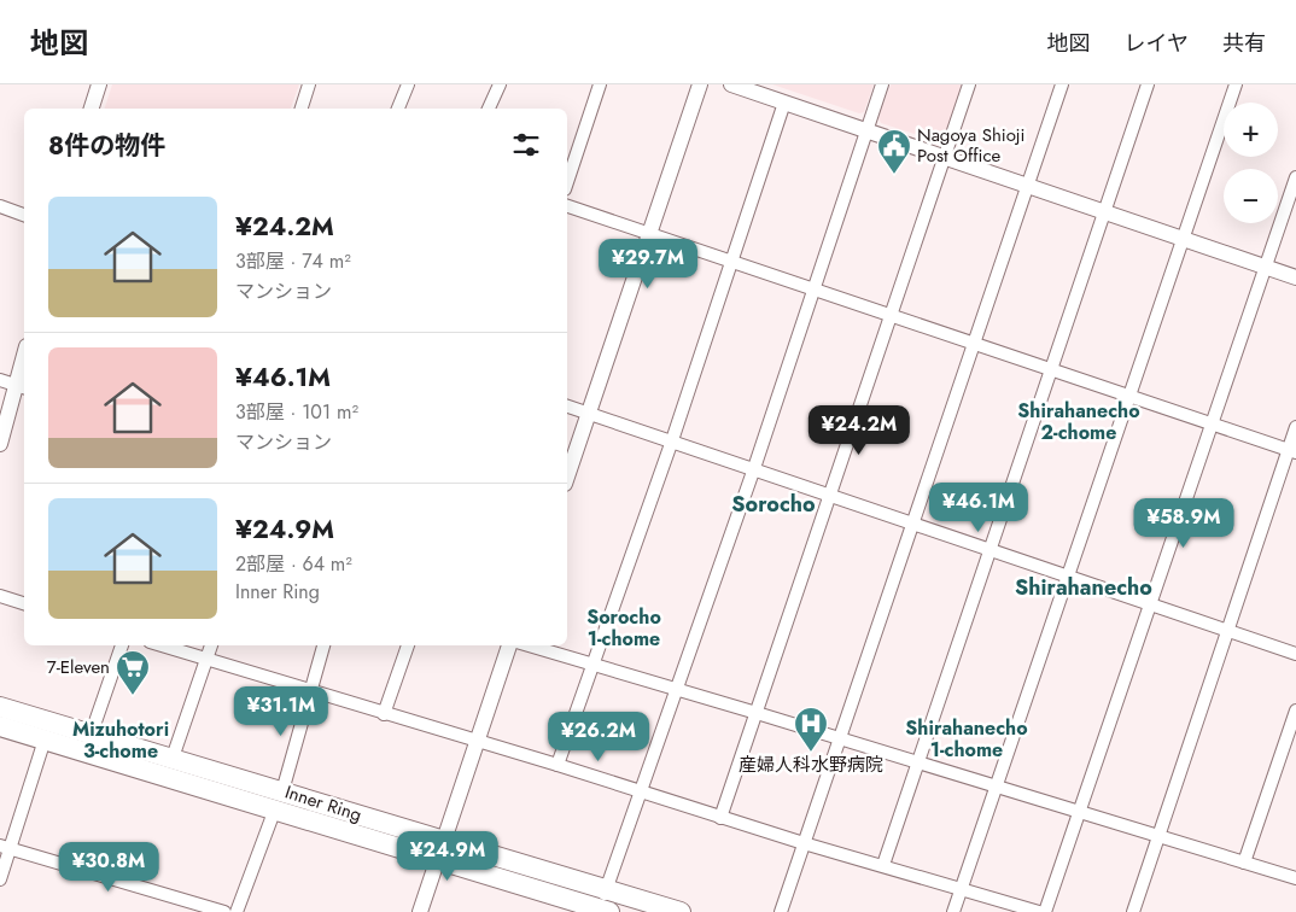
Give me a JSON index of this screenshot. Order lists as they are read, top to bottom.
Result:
{
  "streets": {
    "main road": ["Inner Ring"]
  },
  "districts": [
    "Shirahanecho 2-chome",
    "Sorocho",
    "Shirahanecho",
    "Sorocho 1-chome",
    "Shirahanecho 1-chome",
    "Mizuhotori 3-chome"
  ],
  "places": {
    "public building": ["Nagoya Shioji Post Office"],
    "supermarket": ["7-Eleven"],
    "hospital": ["産婦人科水野病院"]
  },
  "page": {
    "header": "地図",
    "nav": ["地図", "レイヤ", "共有"],
    "map_buttons": ["+", "−"],
    "heading": "8件の物件",
    "list": [
      {
        "name": "¥24.2M",
        "note": "3部屋 · 74 m² · マンション"
      },
      {
        "name": "¥46.1M",
        "note": "3部屋 · 101 m² · マンション"
      },
      {
        "name": "¥24.9M",
        "note": "2部屋 · 64 m² · Inner Ring"
      }
    ],
    "price": [
      "¥29.7M",
      "¥24.2M",
      "¥46.1M",
      "¥58.9M",
      "¥31.1M",
      "¥26.2M",
      "¥24.9M",
      "¥30.8M"
    ]
  }
}
